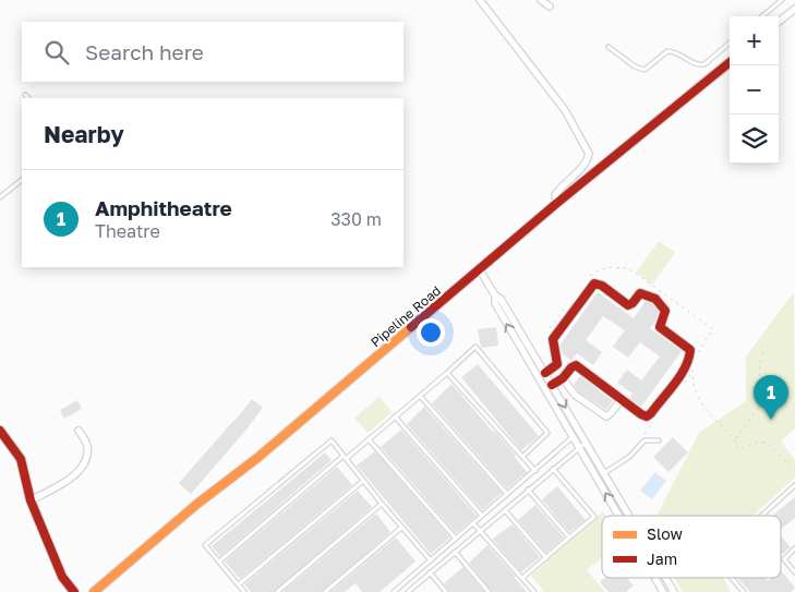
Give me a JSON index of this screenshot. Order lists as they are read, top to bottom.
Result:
{
  "streets": {
    "street": ["Pipeline Road"]
  },
  "legend": ["Slow", "Jam"],
  "page": {
    "map_buttons": ["+", "−"],
    "search": "Search here",
    "heading": "Nearby",
    "list": [
      {
        "mark": "1",
        "name": "Amphitheatre",
        "note": "Theatre",
        "value": "330 m"
      }
    ],
    "pins": "1"
  }
}
